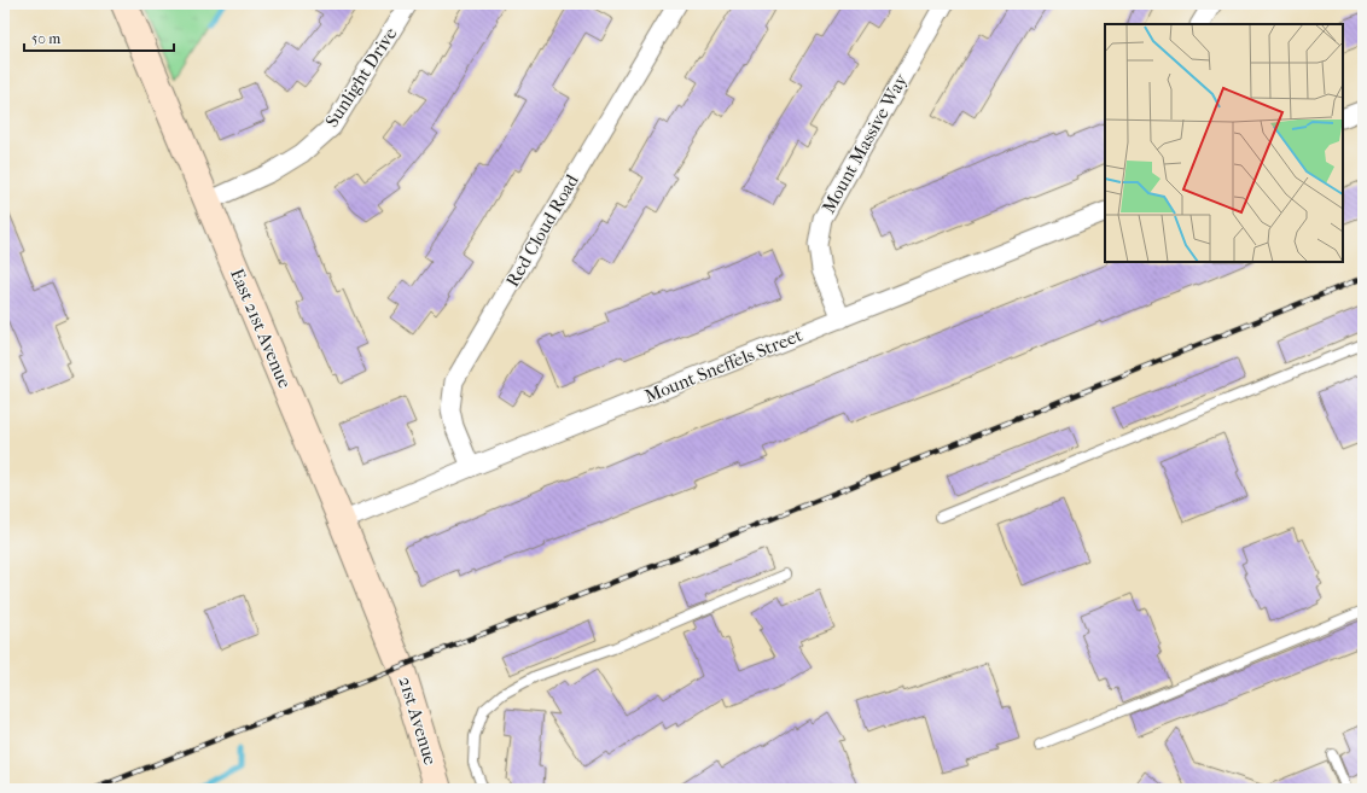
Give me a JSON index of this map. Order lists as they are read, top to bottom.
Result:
{
  "streets": {
    "street": [
      "Sunlight Drive",
      "Mount Massive Way",
      "Red Cloud Road",
      "East 21st Avenue",
      "Mount Sneffels Street",
      "21st Avenue"
    ]
  },
  "crossings": [
    ["Sunlight Drive", "East 21st Avenue"],
    ["Mount Massive Way", "Mount Sneffels Street"],
    ["Red Cloud Road", "Mount Sneffels Street"],
    ["East 21st Avenue", "Mount Sneffels Street"],
    ["East 21st Avenue", "21st Avenue"]
  ],
  "scale_bar": "50 m"
}
